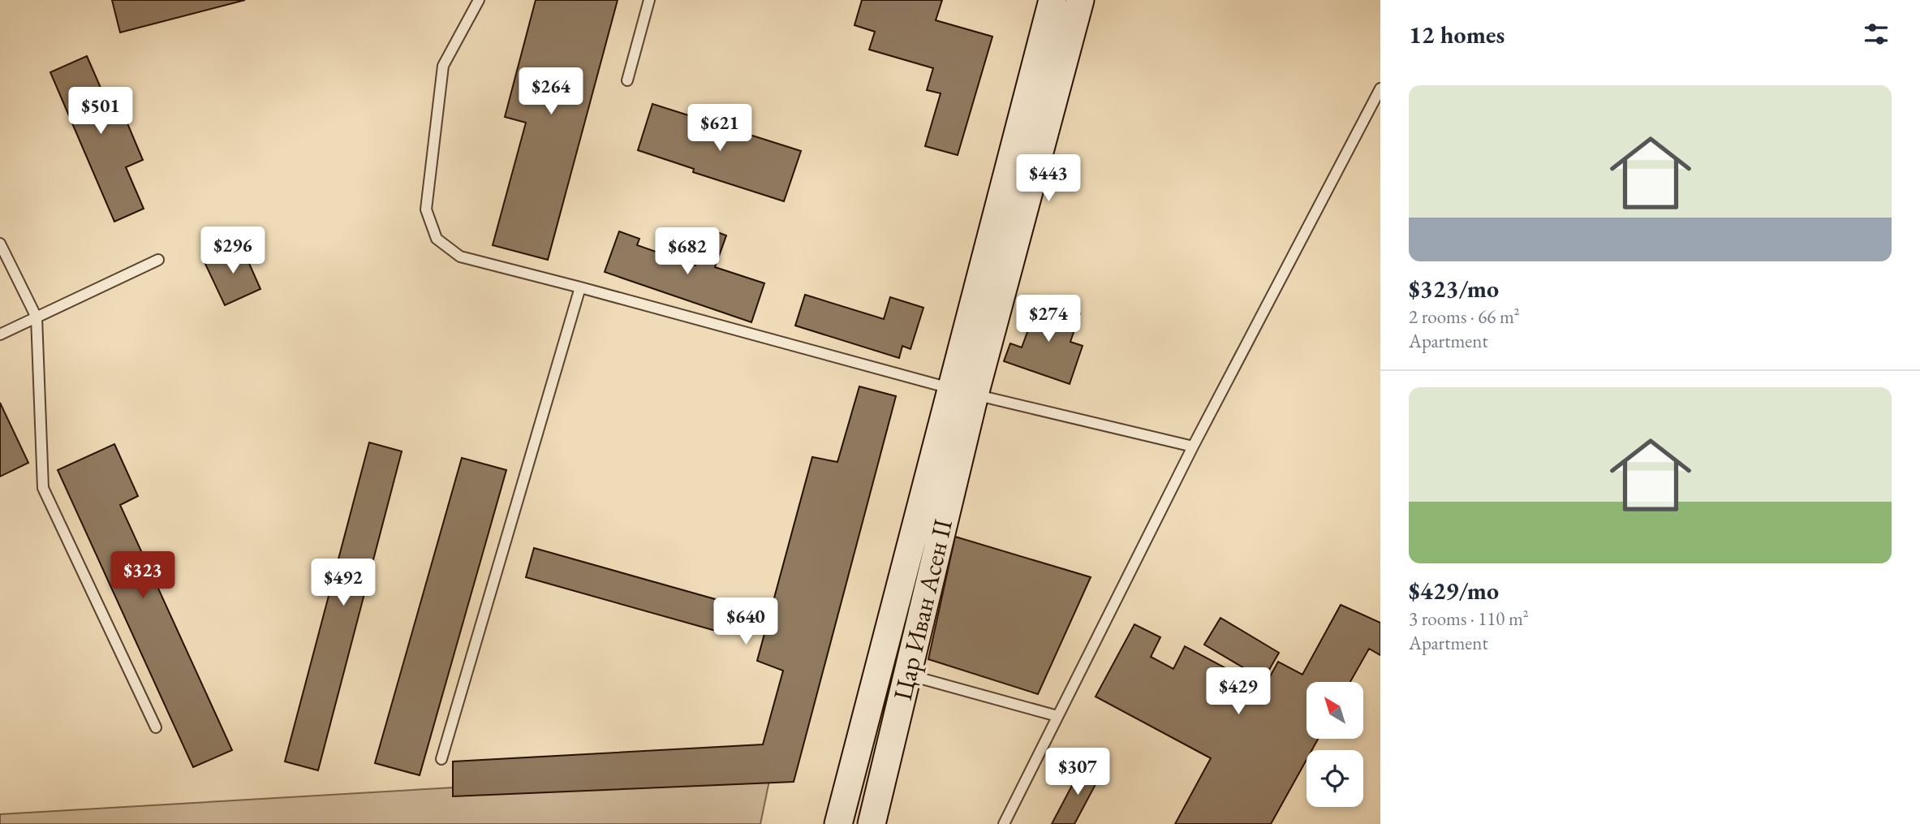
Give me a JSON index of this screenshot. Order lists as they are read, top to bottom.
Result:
{
  "streets": {
    "street": ["Цар Иван Асен II"]
  },
  "north": "top left",
  "page": {
    "heading": "12 homes",
    "price": [
      "$264",
      "$501",
      "$621",
      "$443",
      "$296",
      "$682",
      "$274",
      "$323",
      "$492",
      "$640",
      "$429",
      "$307"
    ],
    "list": [
      {
        "name": "$323/mo",
        "note": "2 rooms · 66 m² · Apartment"
      },
      {
        "name": "$429/mo",
        "note": "3 rooms · 110 m² · Apartment"
      }
    ]
  }
}
